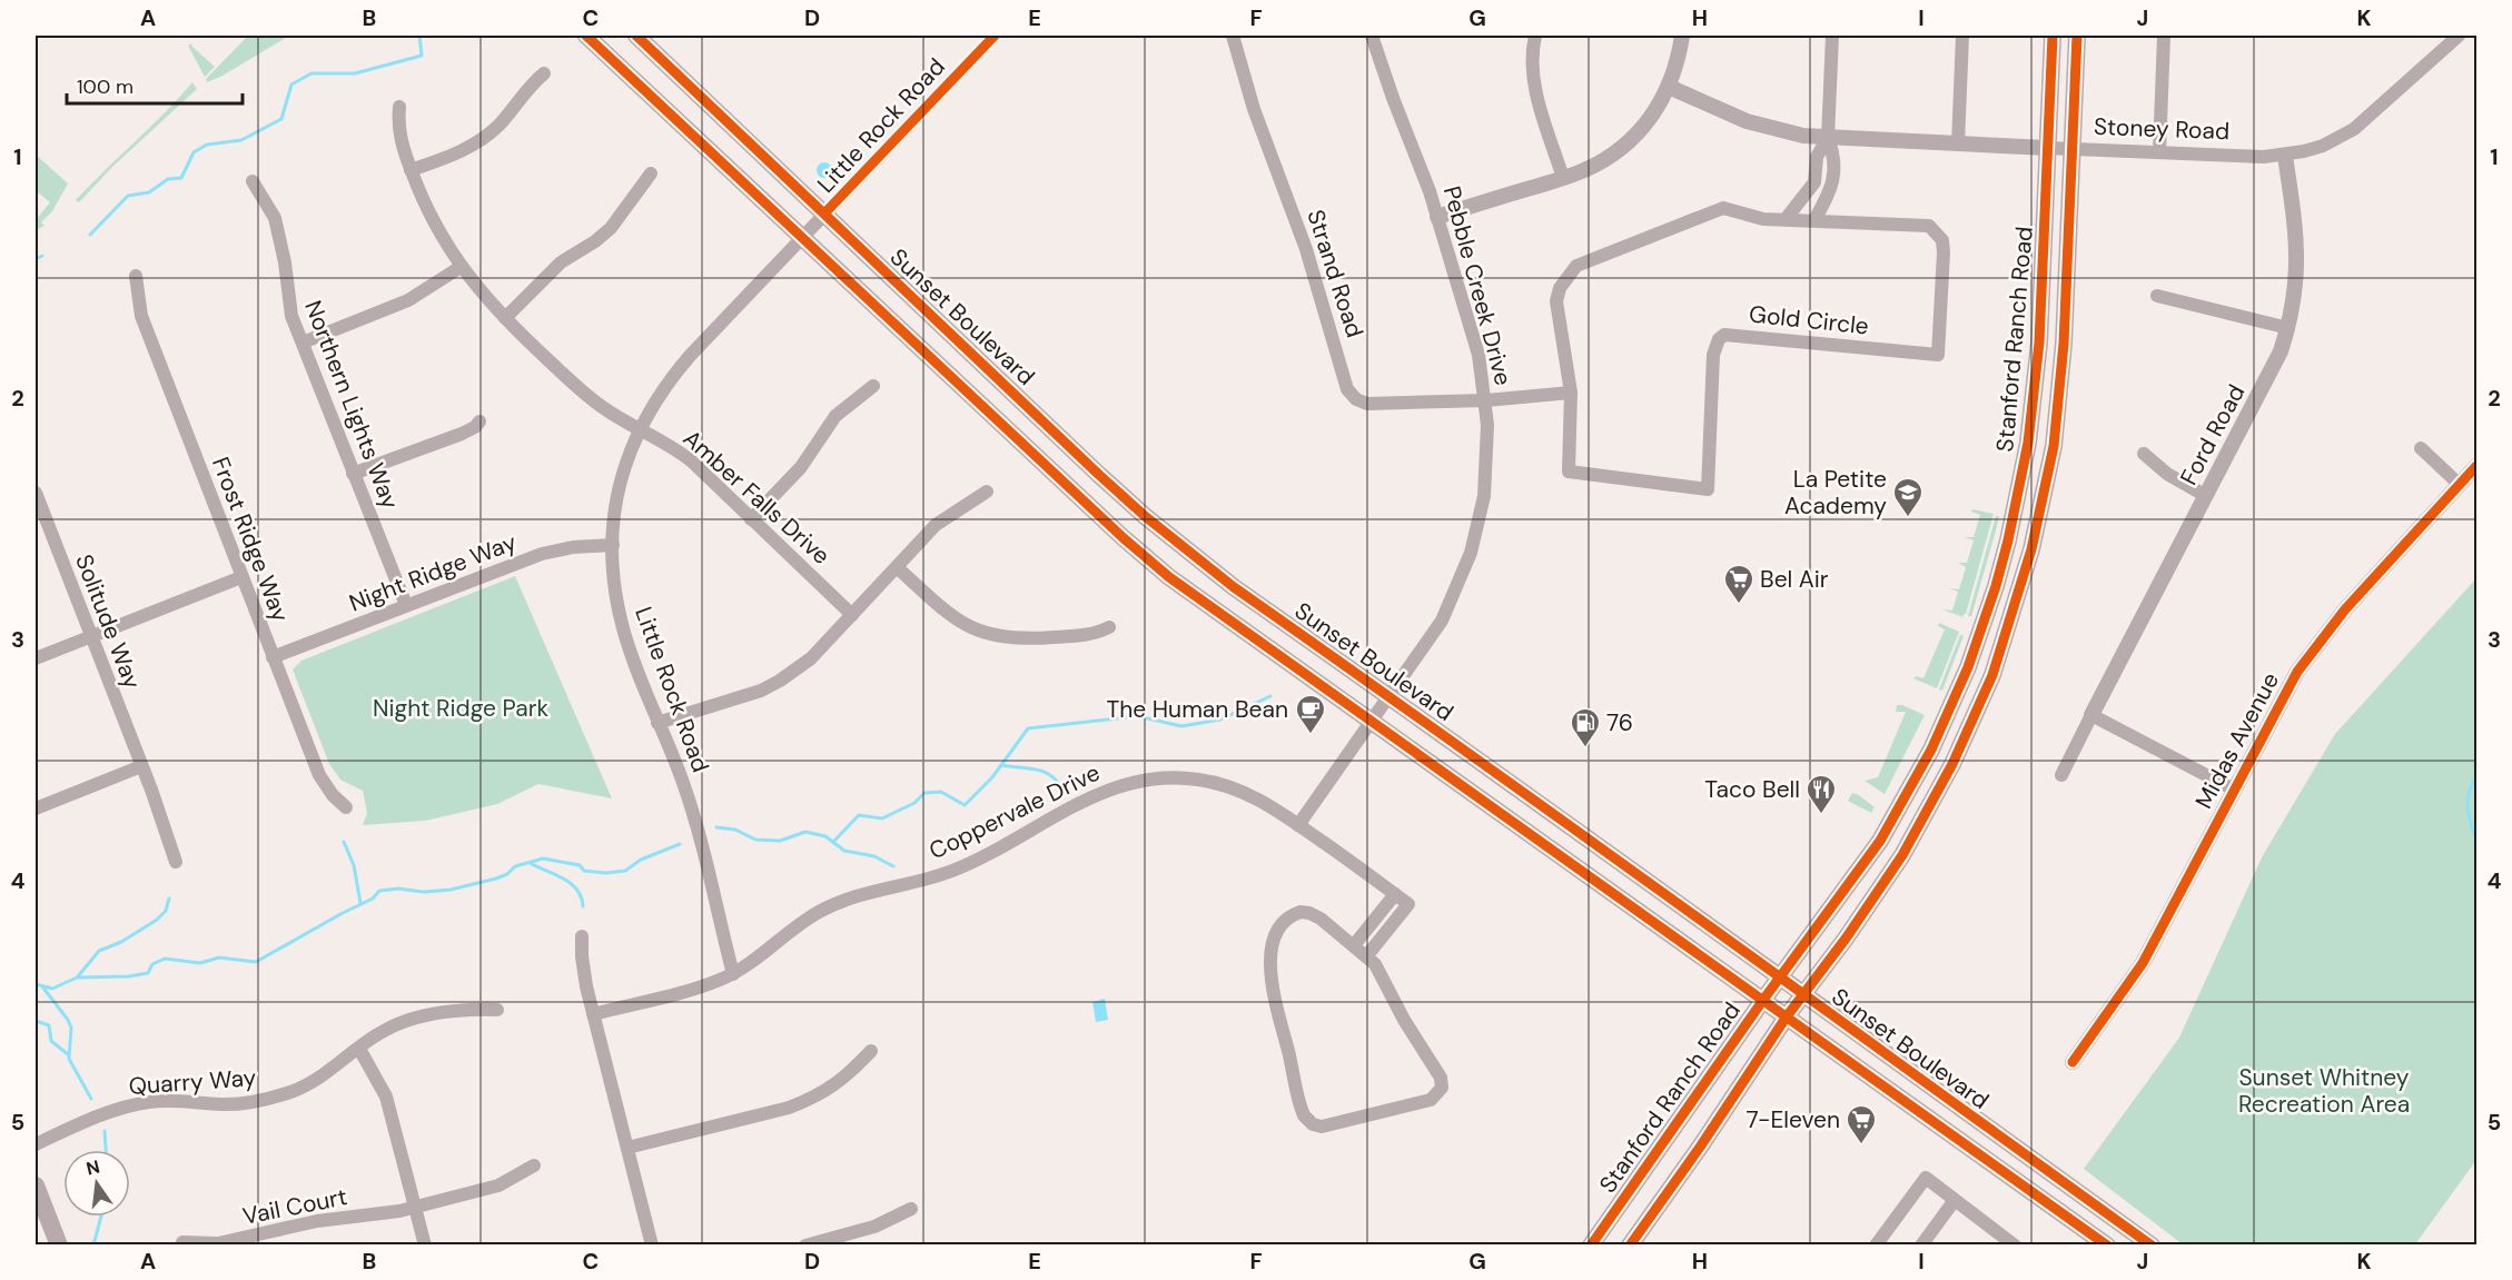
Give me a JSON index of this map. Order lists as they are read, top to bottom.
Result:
{
  "streets": {
    "main road": ["Sunset Boulevard", "Stanford Ranch Road"],
    "street": [
      "Little Rock Road",
      "Stoney Road",
      "Strand Road",
      "Pebble Creek Drive",
      "Gold Circle",
      "Northern Lights Way",
      "Ford Road",
      "Amber Falls Drive",
      "Frost Ridge Way",
      "Night Ridge Way",
      "Solitude Way",
      "Midas Avenue",
      "Coppervale Drive",
      "Quarry Way",
      "Vail Court"
    ]
  },
  "crossings": [
    ["Little Rock Road", "Sunset Boulevard"],
    ["Little Rock Road", "Amber Falls Drive"],
    ["Little Rock Road", "Night Ridge Way"],
    ["Little Rock Road", "Coppervale Drive"],
    ["Stoney Road", "Stanford Ranch Road"],
    ["Stoney Road", "Ford Road"],
    ["Strand Road", "Pebble Creek Drive"],
    ["Pebble Creek Drive", "Sunset Boulevard"],
    ["Pebble Creek Drive", "Coppervale Drive"],
    ["Sunset Boulevard", "Stanford Ranch Road"],
    ["Northern Lights Way", "Night Ridge Way"],
    ["Frost Ridge Way", "Night Ridge Way"]
  ],
  "parks": ["Night Ridge Park", "Sunset Whitney Recreation Area"],
  "places": {
    "school or university": ["La Petite Academy"],
    "supermarket": ["Bel Air", "7-Eleven"],
    "cafe": ["The Human Bean"],
    "fuel station": ["76"],
    "restaurant": ["Taco Bell"]
  },
  "scale_bar": "100 m",
  "north": "top",
  "grid": {
    "columns": [
      "A",
      "B",
      "C",
      "D",
      "E",
      "F",
      "G",
      "H",
      "I",
      "J",
      "K"
    ],
    "rows": [
      "1",
      "2",
      "3",
      "4",
      "5"
    ]
  }
}
